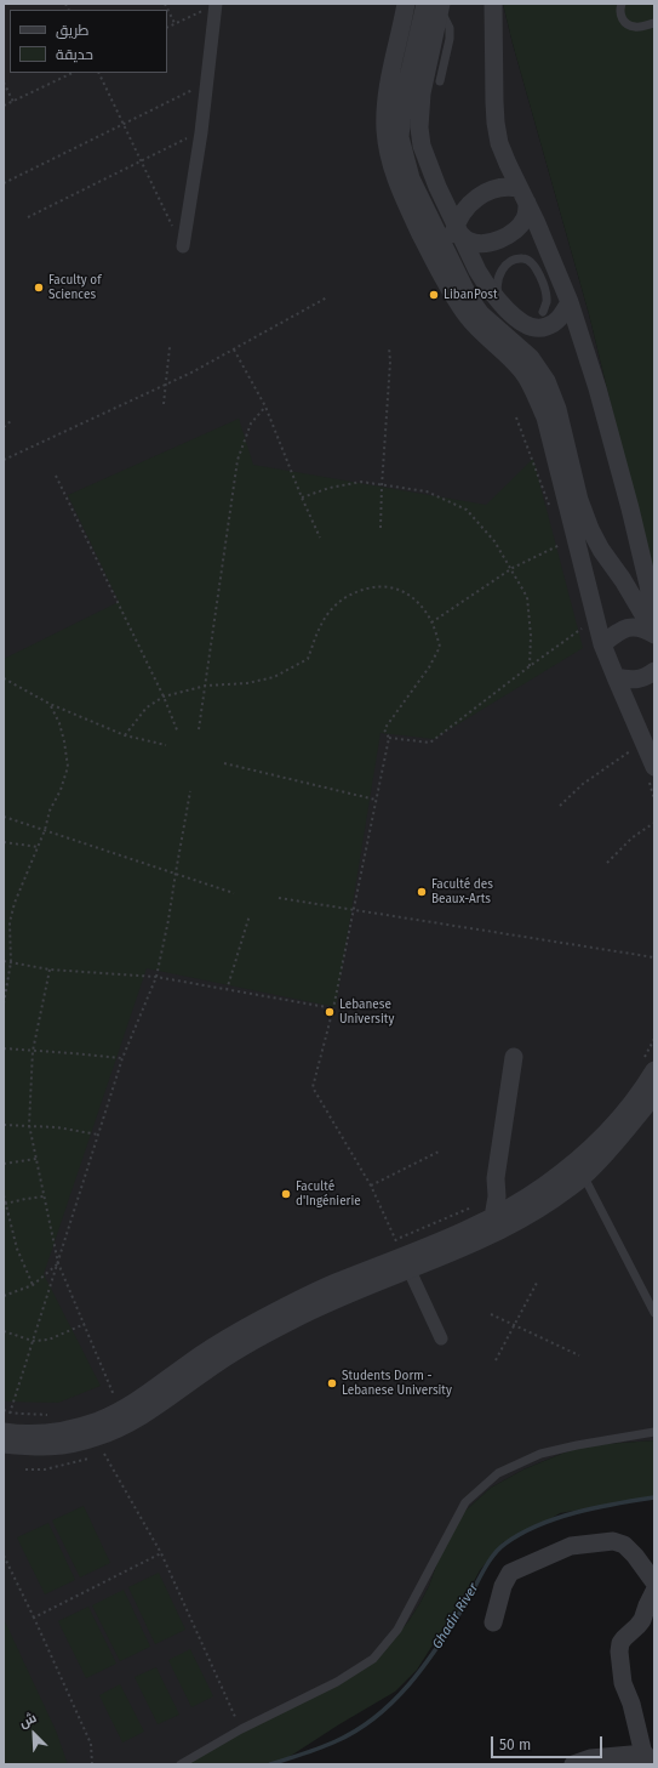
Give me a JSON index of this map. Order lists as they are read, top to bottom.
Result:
{
  "water": ["Ghadir River"],
  "places": [
    "Faculty of Sciences",
    "LibanPost",
    "Faculté des Beaux-Arts",
    "Lebanese University",
    "Faculté d'Ingénierie",
    "Students Dorm - Lebanese University"
  ],
  "legend": ["طريق", "حديقة"],
  "scale_bar": "50 m",
  "north": "top left"
}
